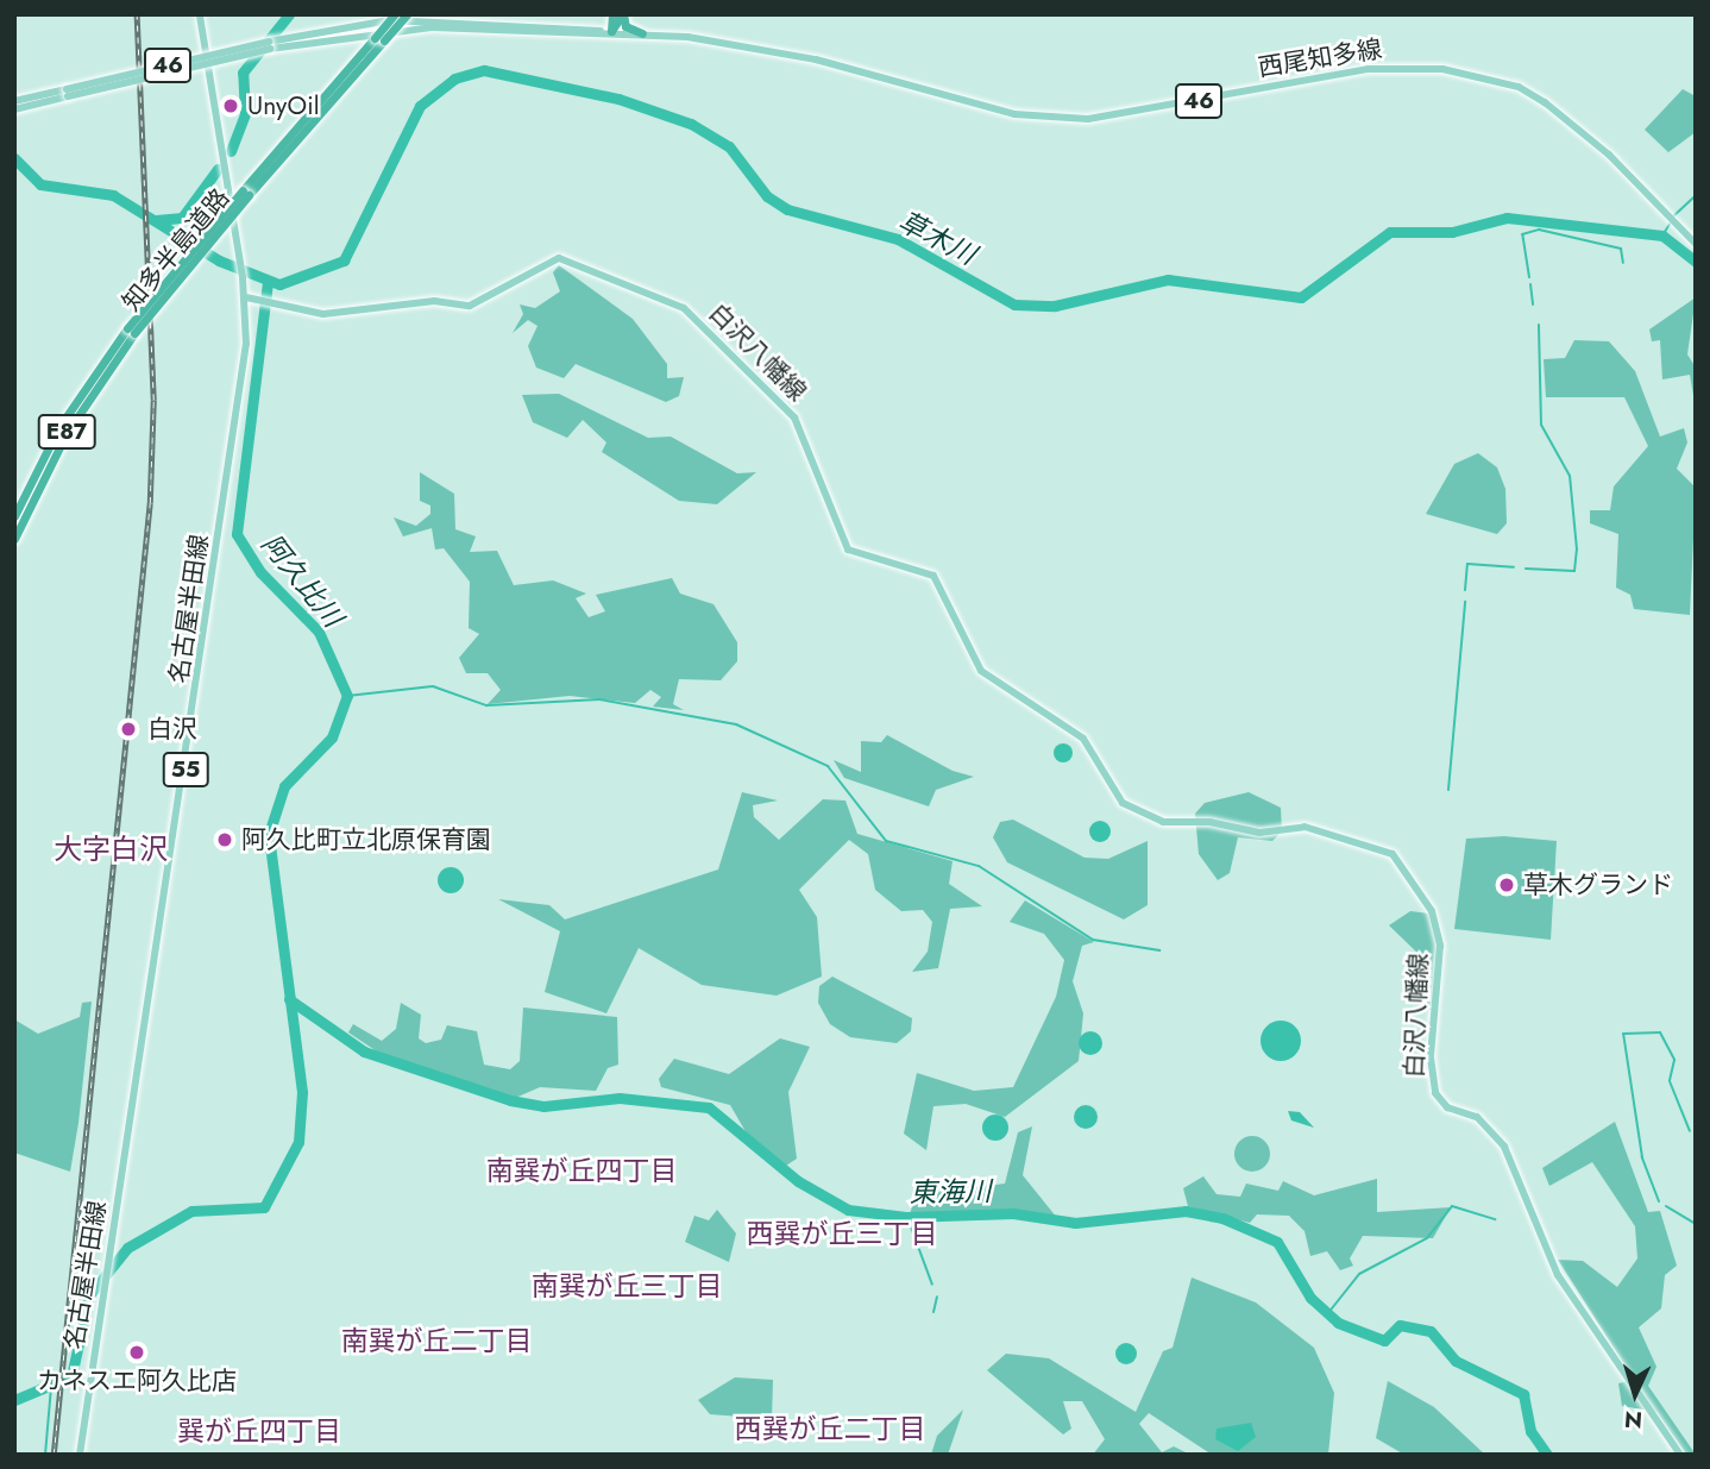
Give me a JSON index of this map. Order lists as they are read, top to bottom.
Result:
{
  "streets": {
    "highway": ["知多半島道路", "E87"],
    "main road": [
      "西尾知多線",
      "46",
      "白沢八幡線",
      "名古屋半田線",
      "55"
    ]
  },
  "crossings": [
    ["白沢八幡線", "名古屋半田線"]
  ],
  "districts": [
    "大字白沢",
    "南巽が丘四丁目",
    "西巽が丘三丁目",
    "南巽が丘三丁目",
    "南巽が丘二丁目",
    "西巽が丘二丁目",
    "巽が丘四丁目"
  ],
  "water": ["草木川", "阿久比川", "東海川"],
  "places": [
    "UnyOil",
    "白沢",
    "阿久比町立北原保育園",
    "草木グランド",
    "カネスエ阿久比店"
  ],
  "north": "bottom"
}
